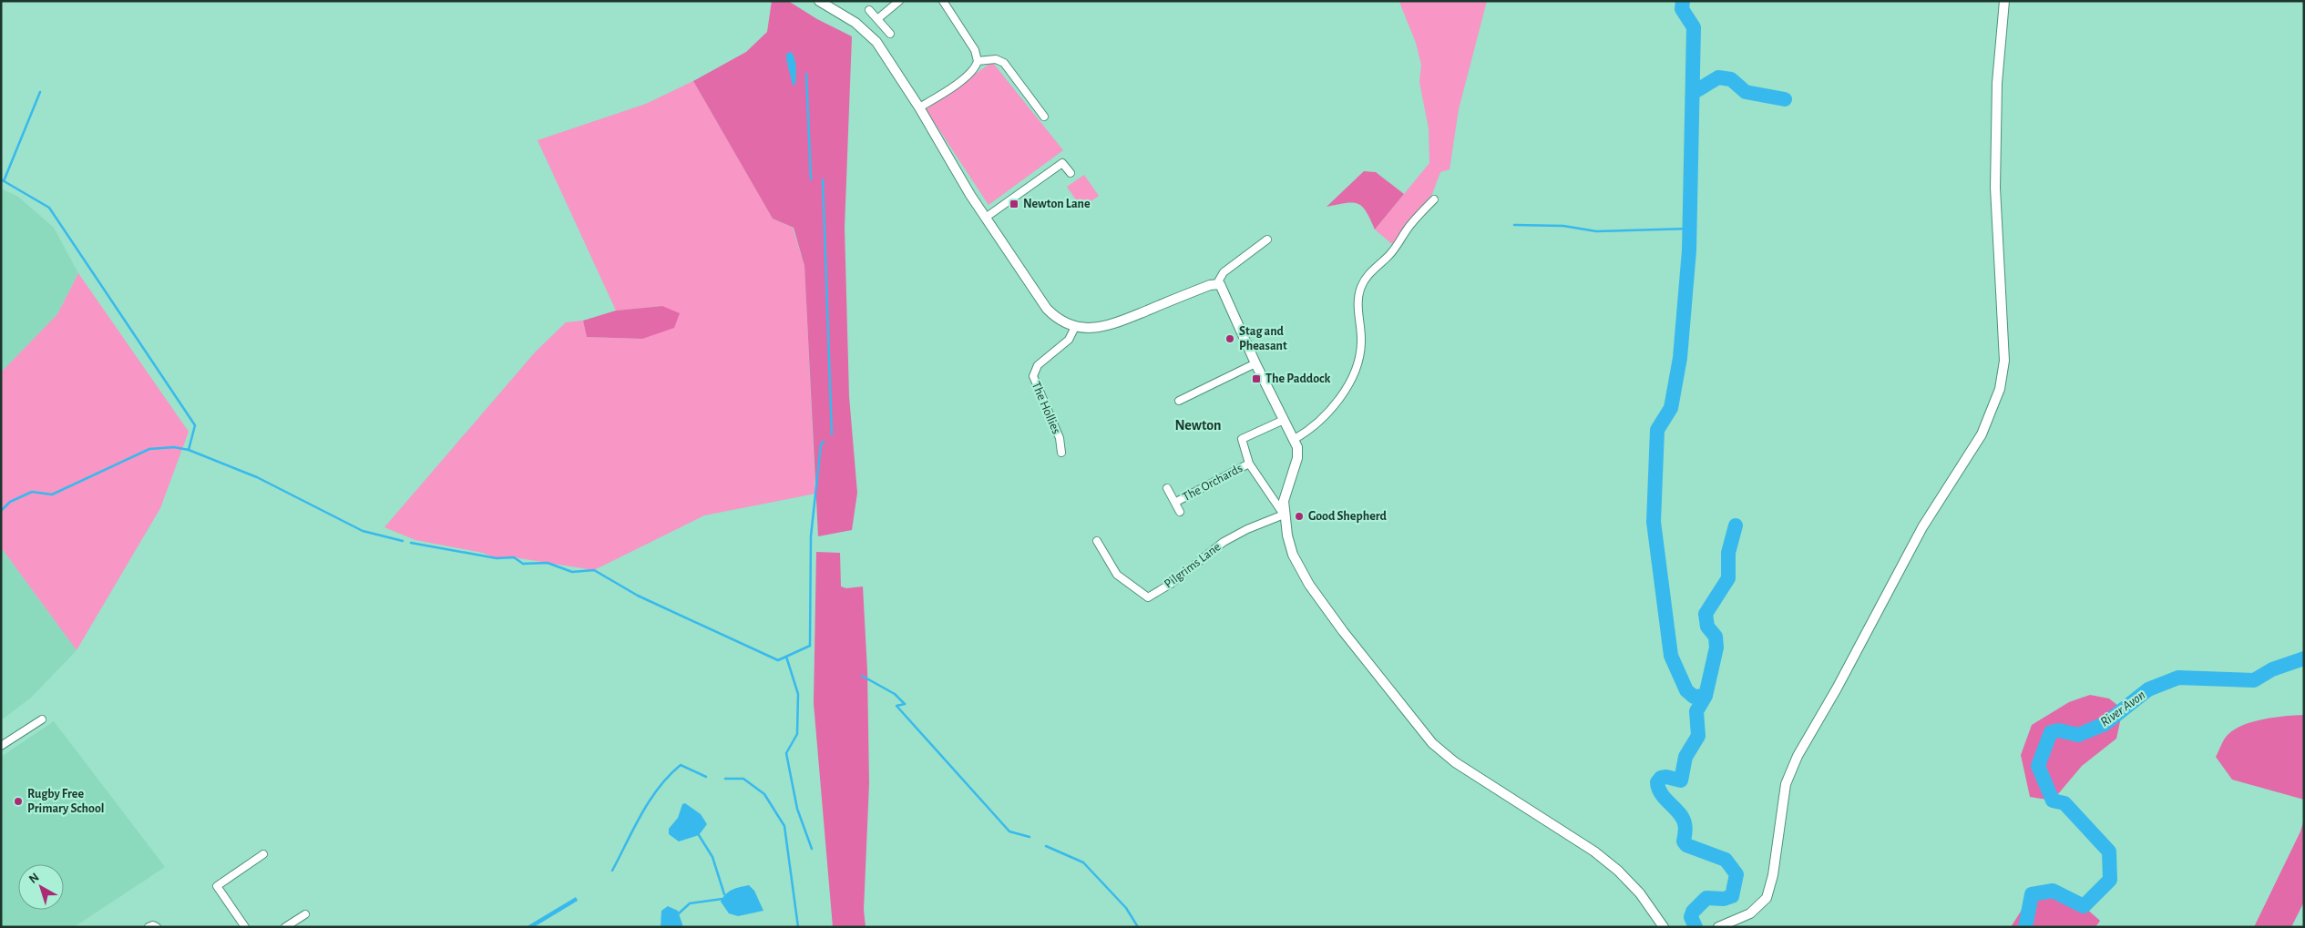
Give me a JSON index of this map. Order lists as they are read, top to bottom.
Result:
{
  "streets": {
    "street": ["The Hollies", "The Orchards", "Pilgrims Lane"]
  },
  "districts": ["Newton"],
  "water": ["River Avon"],
  "places": {
    "transit": ["Newton Lane", "The Paddock"],
    "other": ["Stag and Pheasant", "Good Shepherd", "Rugby Free Primary School"]
  },
  "north": "top left"
}
